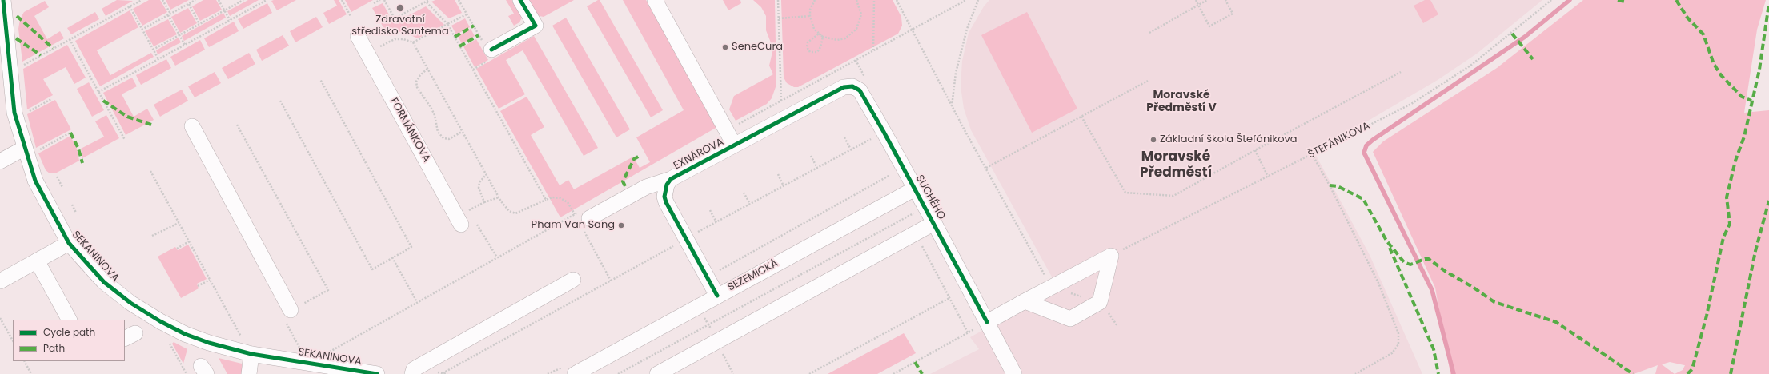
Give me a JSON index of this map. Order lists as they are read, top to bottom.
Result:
{
  "streets": {
    "street": [
      "FORMÁNKOVA",
      "EXNÁROVA",
      "SUCHÉHO",
      "SEKANINOVA",
      "SEZEMICKÁ"
    ],
    "path": ["ŠTEFÁNIKOVA"]
  },
  "crossings": [
    ["EXNÁROVA", "SUCHÉHO"],
    ["EXNÁROVA", "SEZEMICKÁ"],
    ["SUCHÉHO", "SEZEMICKÁ"]
  ],
  "districts": ["Moravské Předměstí V", "Moravské Předměstí"],
  "places": [
    "Zdravotní středisko Santema",
    "SeneCura",
    "Základní škola Štefánikova",
    "Pham Van Sang"
  ],
  "legend": ["Cycle path", "Path"]
}
